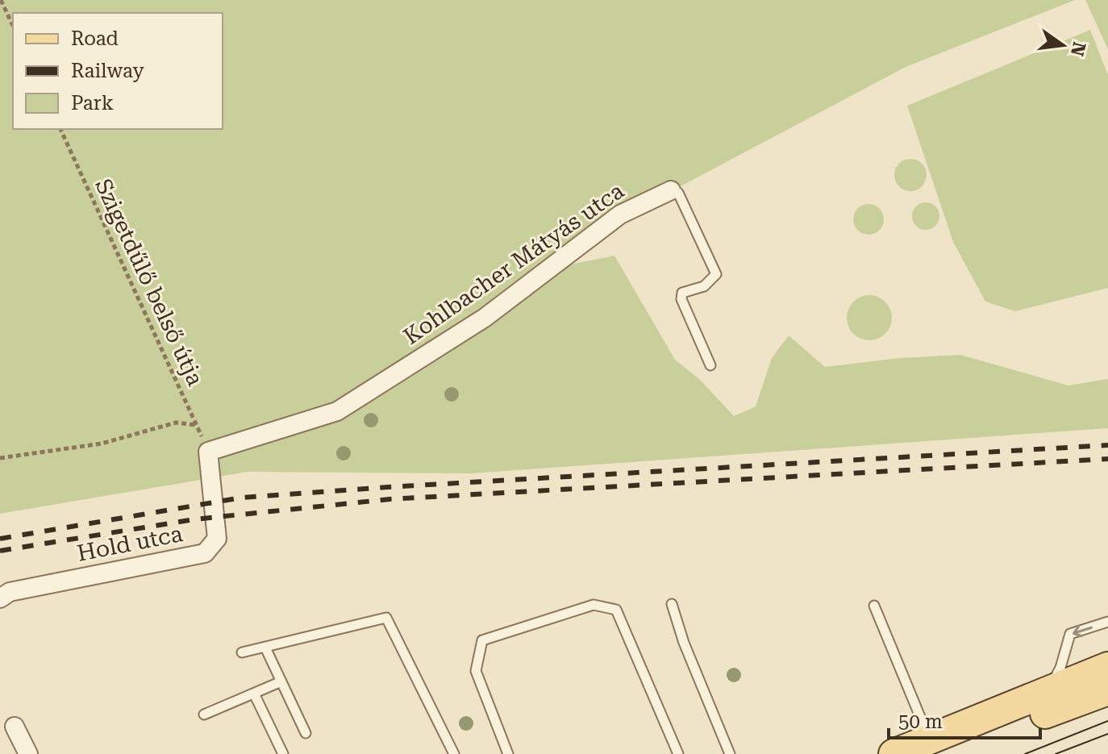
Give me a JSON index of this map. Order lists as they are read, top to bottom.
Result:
{
  "streets": {
    "street": ["Kohlbacher Mátyás utca", "Hold utca"],
    "path": ["Szigetdűlő belső útja"]
  },
  "crossings": [
    ["Kohlbacher Mátyás utca", "Szigetdűlő belső útja"],
    ["Kohlbacher Mátyás utca", "Hold utca"],
    ["Szigetdűlő belső útja", "Hold utca"]
  ],
  "legend": ["Road", "Railway", "Park"],
  "scale_bar": "50 m",
  "north": "right"
}
